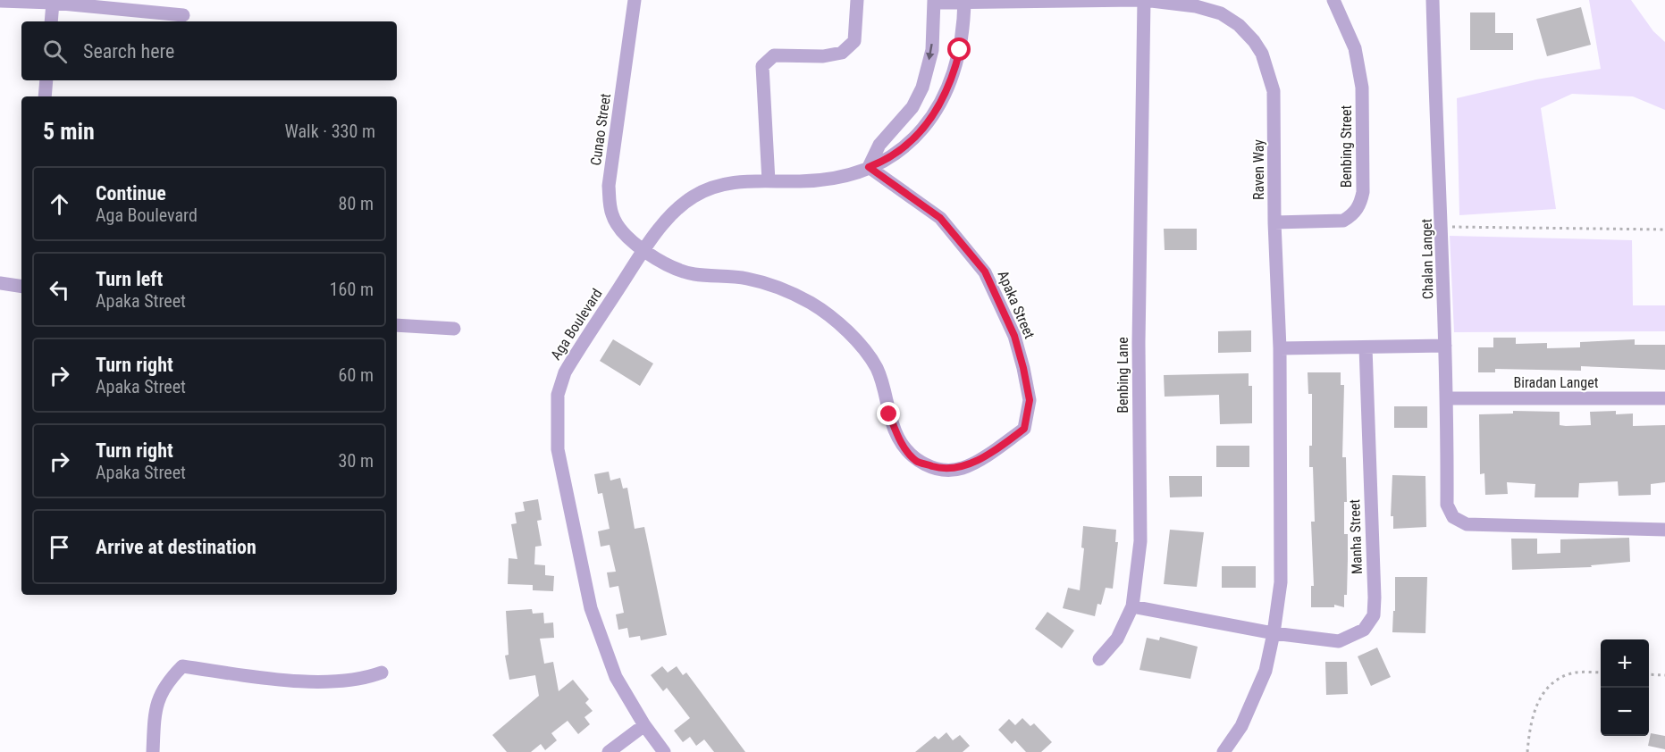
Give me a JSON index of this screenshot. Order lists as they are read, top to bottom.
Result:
{
  "streets": {
    "street": [
      "Cunao Street",
      "Benbing Street",
      "Raven Way",
      "Chalan Langet",
      "Apaka Street",
      "Aga Boulevard",
      "Benbing Lane",
      "Biradan Langet",
      "Manha Street"
    ]
  },
  "crossings": [
    ["Cunao Street", "Apaka Street"],
    ["Cunao Street", "Aga Boulevard"],
    ["Benbing Street", "Raven Way"],
    ["Raven Way", "Aga Boulevard"],
    ["Raven Way", "Benbing Lane"],
    ["Raven Way", "Manha Street"],
    ["Chalan Langet", "Biradan Langet"],
    ["Apaka Street", "Aga Boulevard"]
  ],
  "page": {
    "search": "Search here",
    "heading": ["5 min", "Walk · 330 m"],
    "list": [
      ["Continue", "Aga Boulevard", "80 m"],
      ["Turn left", "Apaka Street", "160 m"],
      ["Turn right", "Apaka Street", "60 m"],
      ["Turn right", "Apaka Street", "30 m"],
      "Arrive at destination"
    ],
    "map_buttons": ["+", "−"]
  }
}
